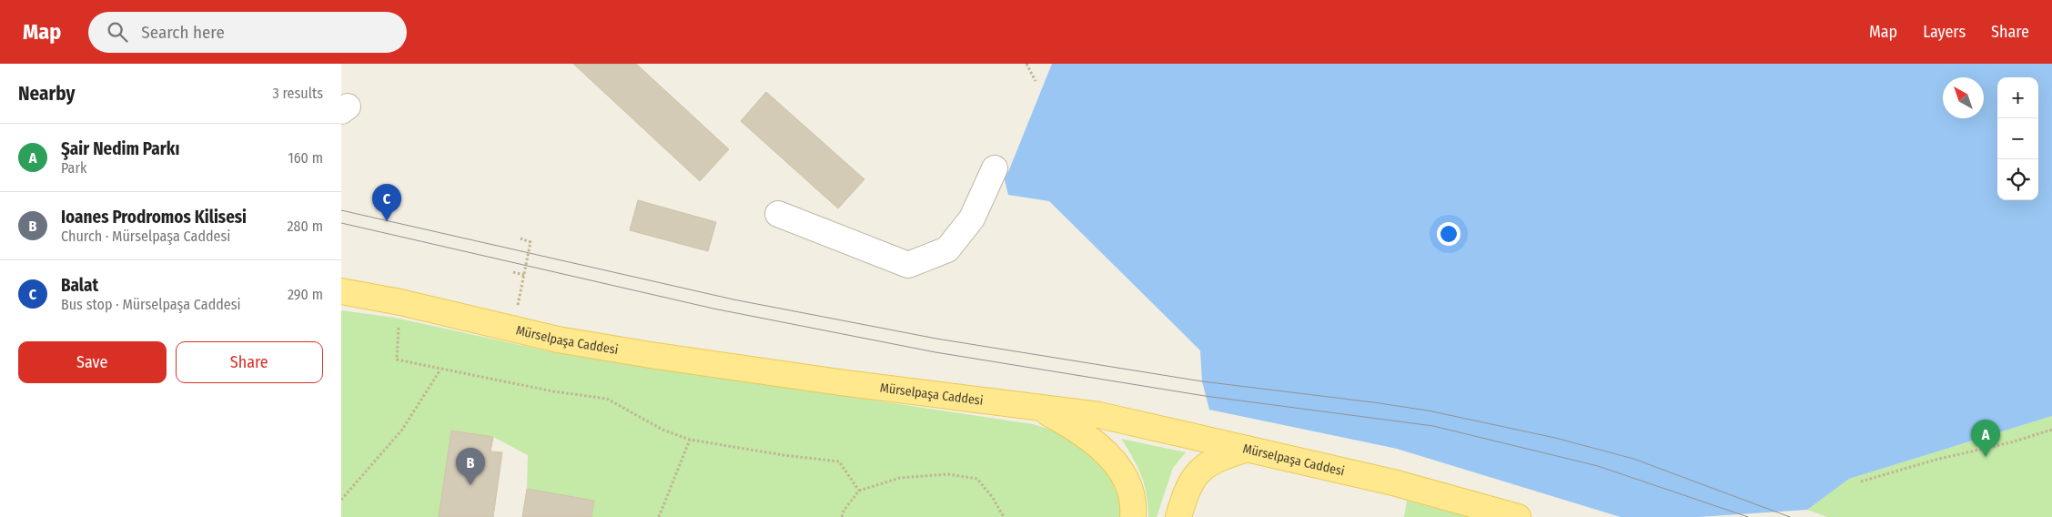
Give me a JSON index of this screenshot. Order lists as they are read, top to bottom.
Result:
{
  "streets": {
    "main road": ["Mürselpaşa Caddesi"]
  },
  "north": "top left",
  "page": {
    "header": "Map",
    "search": "Search here",
    "nav": ["Map", "Layers", "Share"],
    "heading": ["Nearby", "3 results"],
    "map_buttons": ["+", "−"],
    "list": [
      {
        "mark": "A",
        "name": "Şair Nedim Parkı",
        "note": "Park",
        "value": "160 m"
      },
      {
        "mark": "B",
        "name": "Ioanes Prodromos Kilisesi",
        "note": "Church · Mürselpaşa Caddesi",
        "value": "280 m"
      },
      {
        "mark": "C",
        "name": "Balat",
        "note": "Bus stop · Mürselpaşa Caddesi",
        "value": "290 m"
      }
    ],
    "pins": ["C", "A", "B"],
    "buttons": ["Save", "Share"]
  }
}
